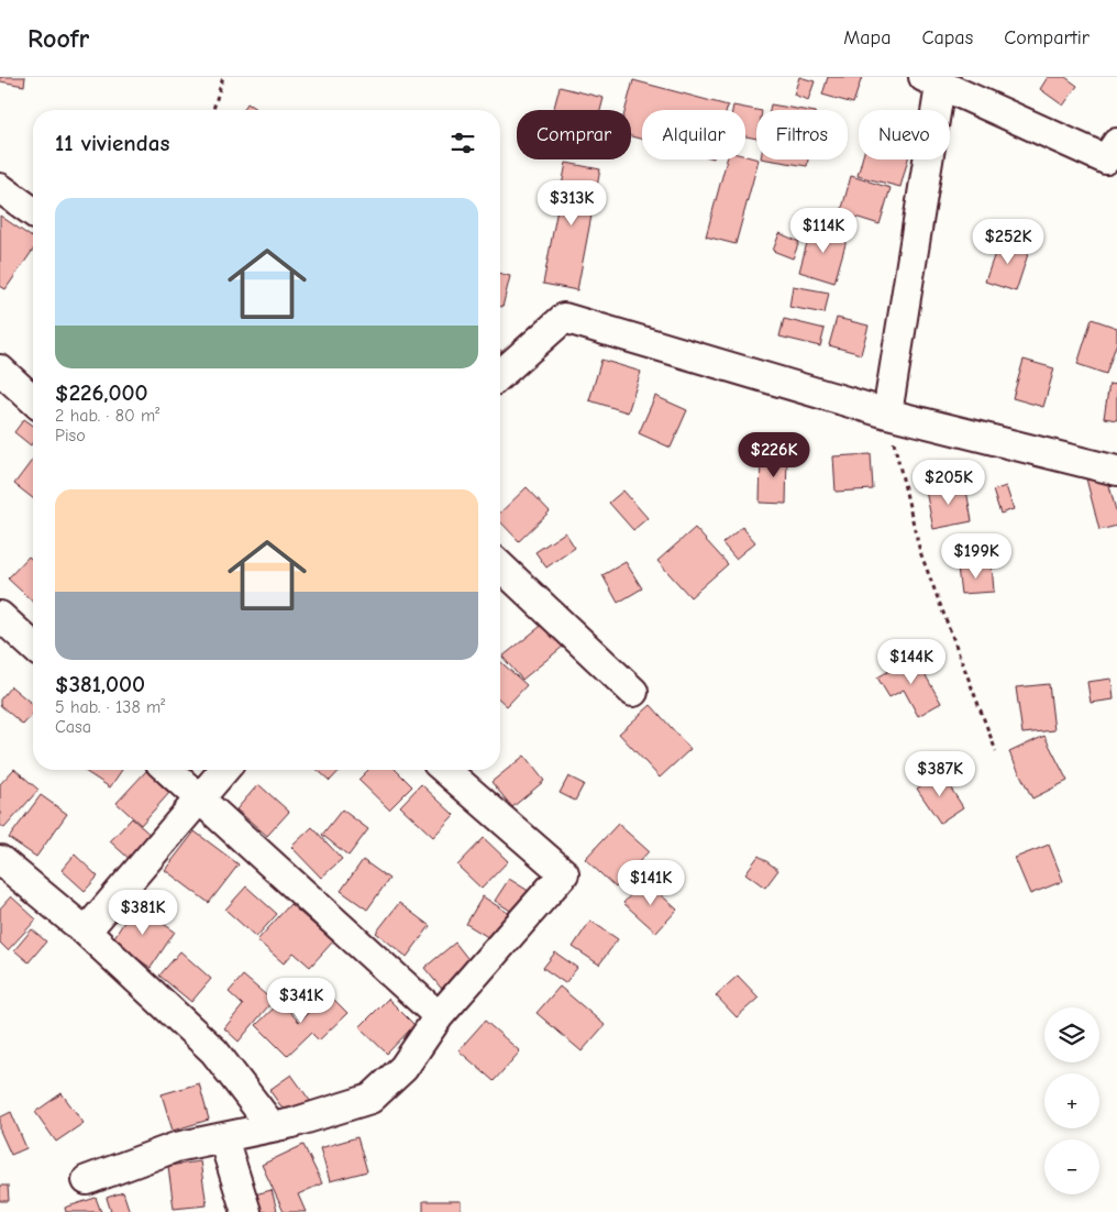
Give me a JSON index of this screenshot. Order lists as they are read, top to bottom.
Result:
{
  "page": {
    "header": "Roofr",
    "nav": ["Mapa", "Capas", "Compartir"],
    "chip": [
      "Comprar",
      "Alquilar",
      "Filtros",
      "Nuevo"
    ],
    "heading": "11 viviendas",
    "list": [
      {
        "name": "$226,000",
        "note": "2 hab. · 80 m² · Piso"
      },
      {
        "name": "$381,000",
        "note": "5 hab. · 138 m² · Casa"
      }
    ],
    "price": [
      "$313K",
      "$114K",
      "$252K",
      "$226K",
      "$205K",
      "$199K",
      "$144K",
      "$387K",
      "$141K",
      "$381K",
      "$341K"
    ],
    "map_buttons": ["+", "−"]
  }
}
